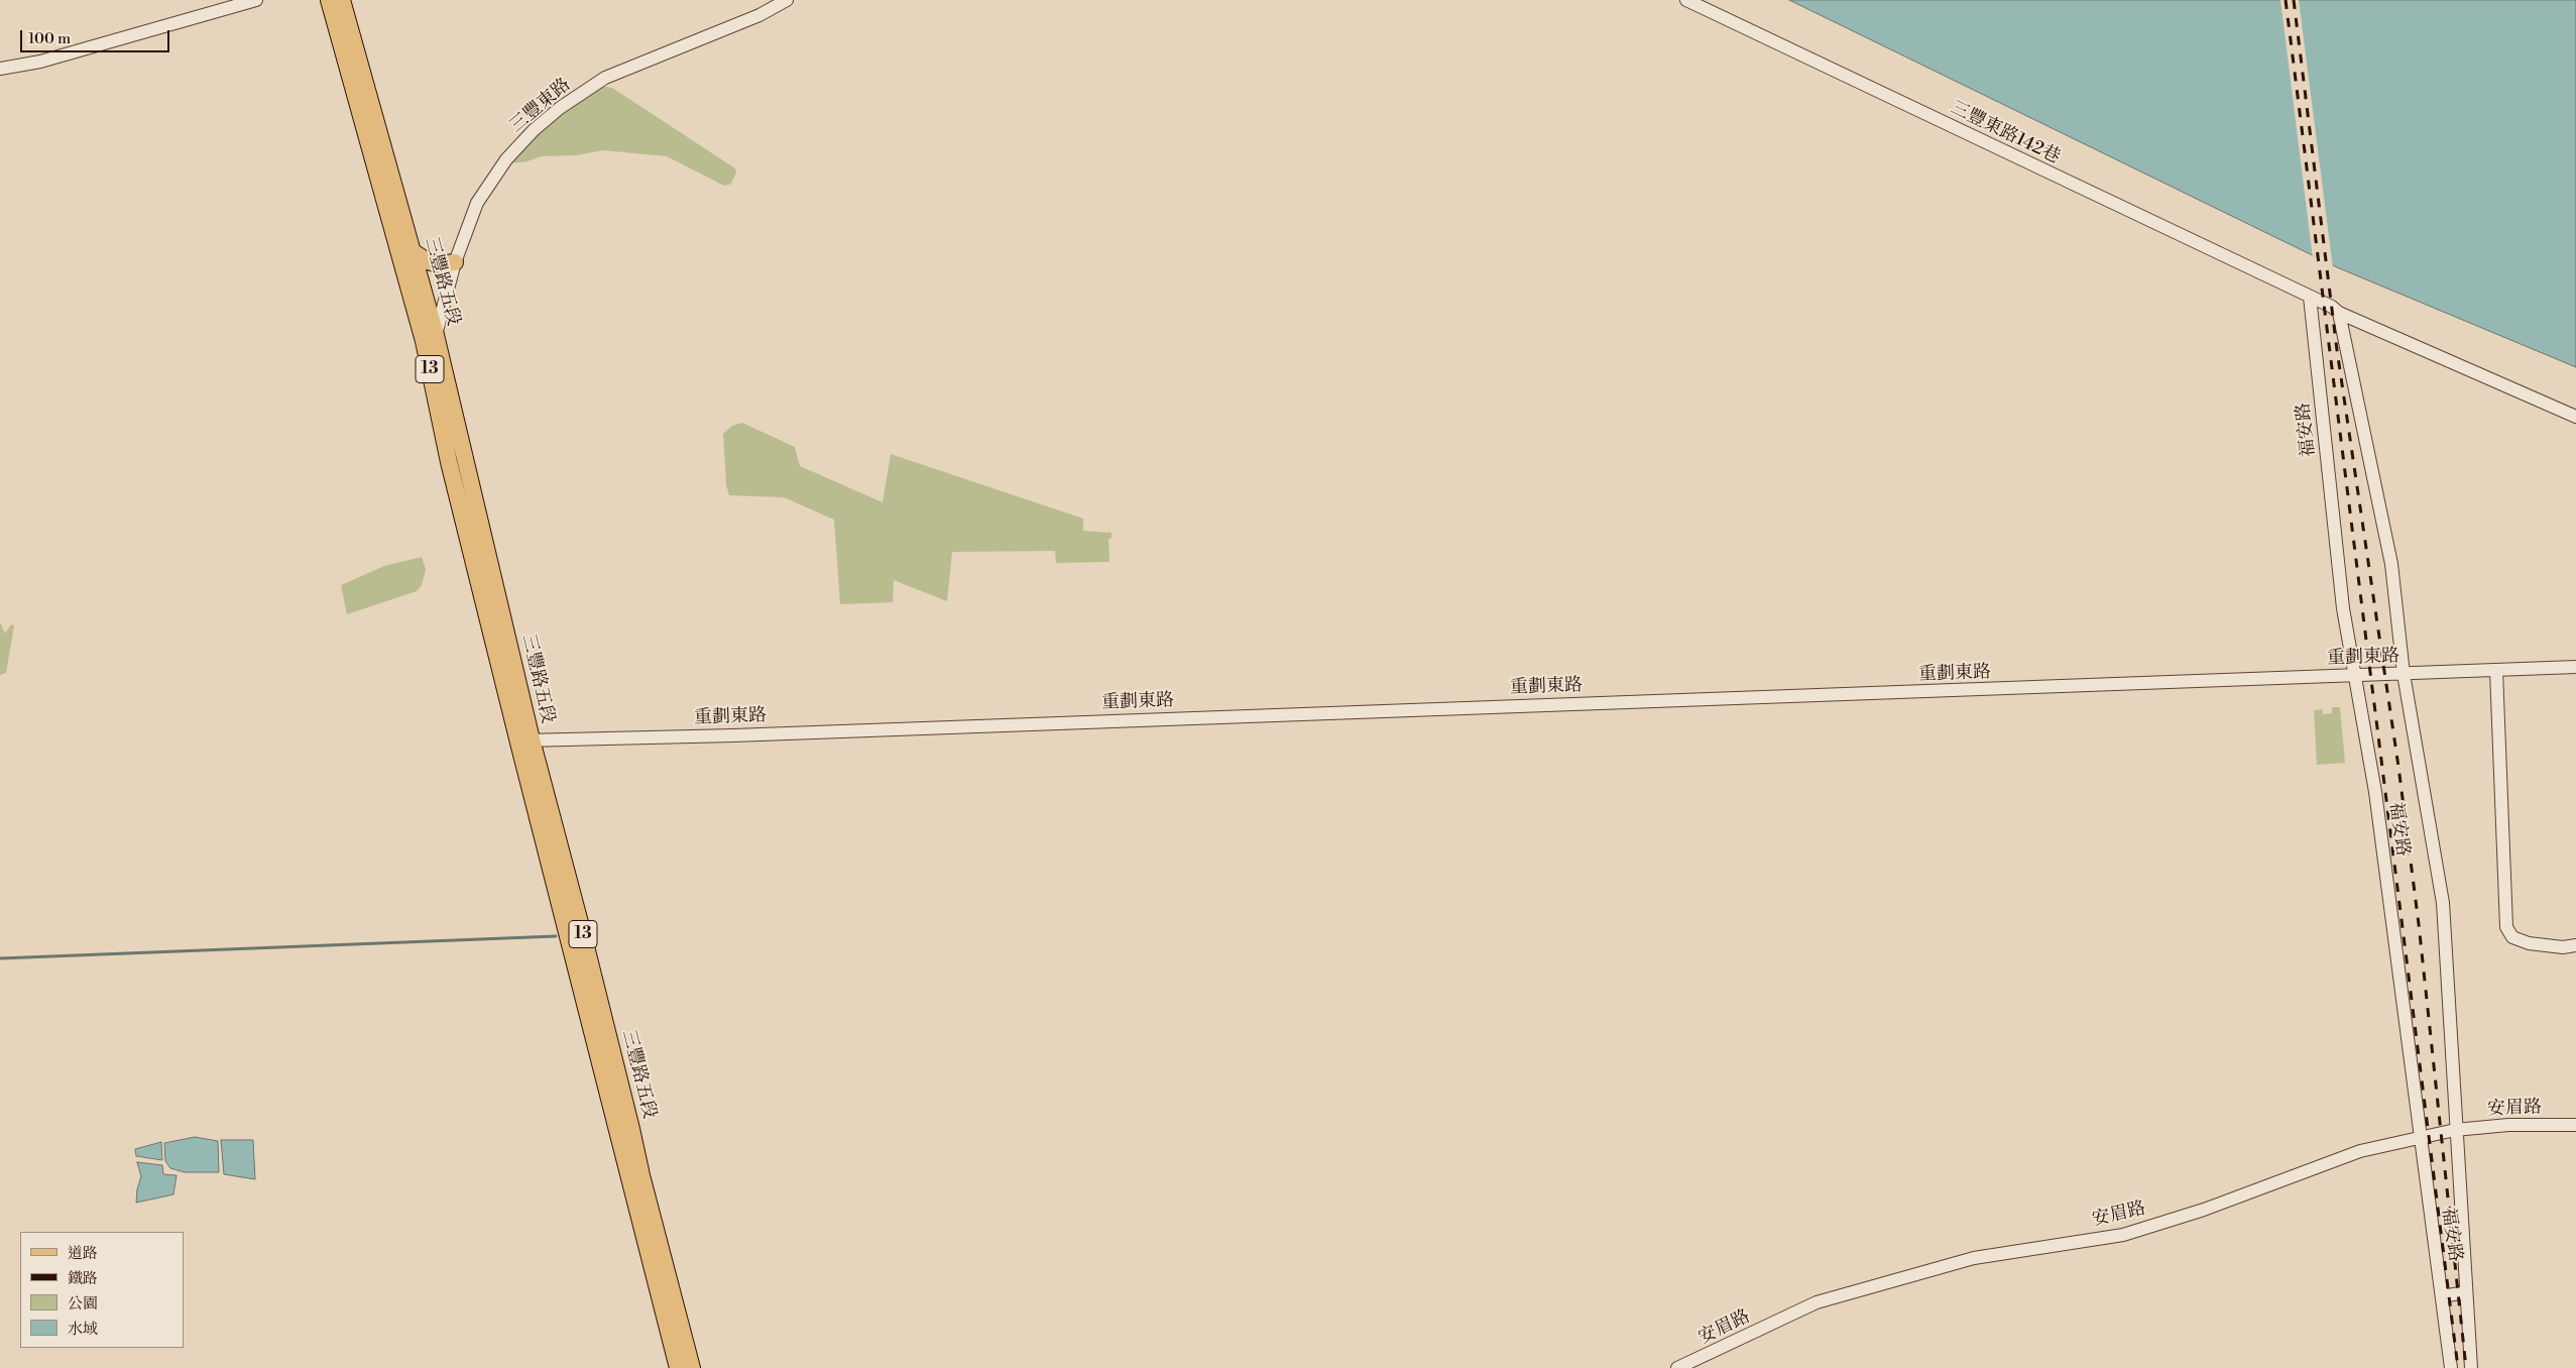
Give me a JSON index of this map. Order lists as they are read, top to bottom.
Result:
{
  "streets": {
    "main road": ["三豐路五段", "13"],
    "street": [
      "三豐東路",
      "三豐東路142巷",
      "福安路",
      "重劃東路",
      "安眉路"
    ]
  },
  "crossings": [
    ["三豐東路", "三豐路五段"],
    ["三豐東路142巷", "福安路"],
    ["三豐路五段", "重劃東路"],
    ["福安路", "重劃東路"],
    ["福安路", "安眉路"]
  ],
  "legend": [
    "道路",
    "鐵路",
    "公園",
    "水域"
  ],
  "scale_bar": "100 m"
}
